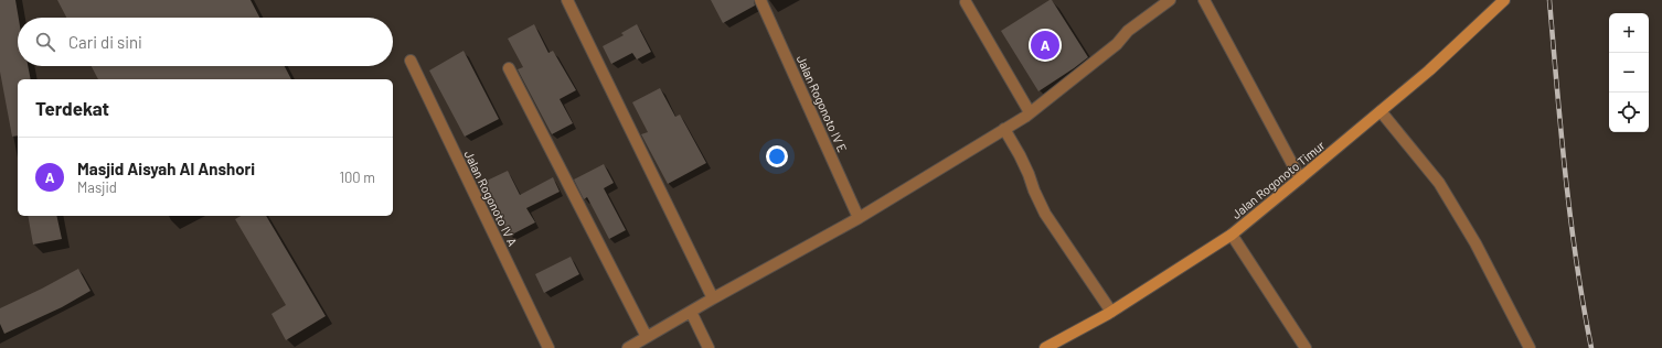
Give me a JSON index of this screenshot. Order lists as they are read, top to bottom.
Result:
{
  "streets": {
    "main road": ["Jalan Rogonoto Timur"],
    "street": ["Jalan Rogonoto IV E", "Jalan Rogonoto IV A"]
  },
  "page": {
    "map_buttons": ["+", "−"],
    "search": "Cari di sini",
    "pins": "A",
    "heading": "Terdekat",
    "list": [
      {
        "mark": "A",
        "name": "Masjid Aisyah Al Anshori",
        "note": "Masjid",
        "value": "100 m"
      }
    ]
  }
}
